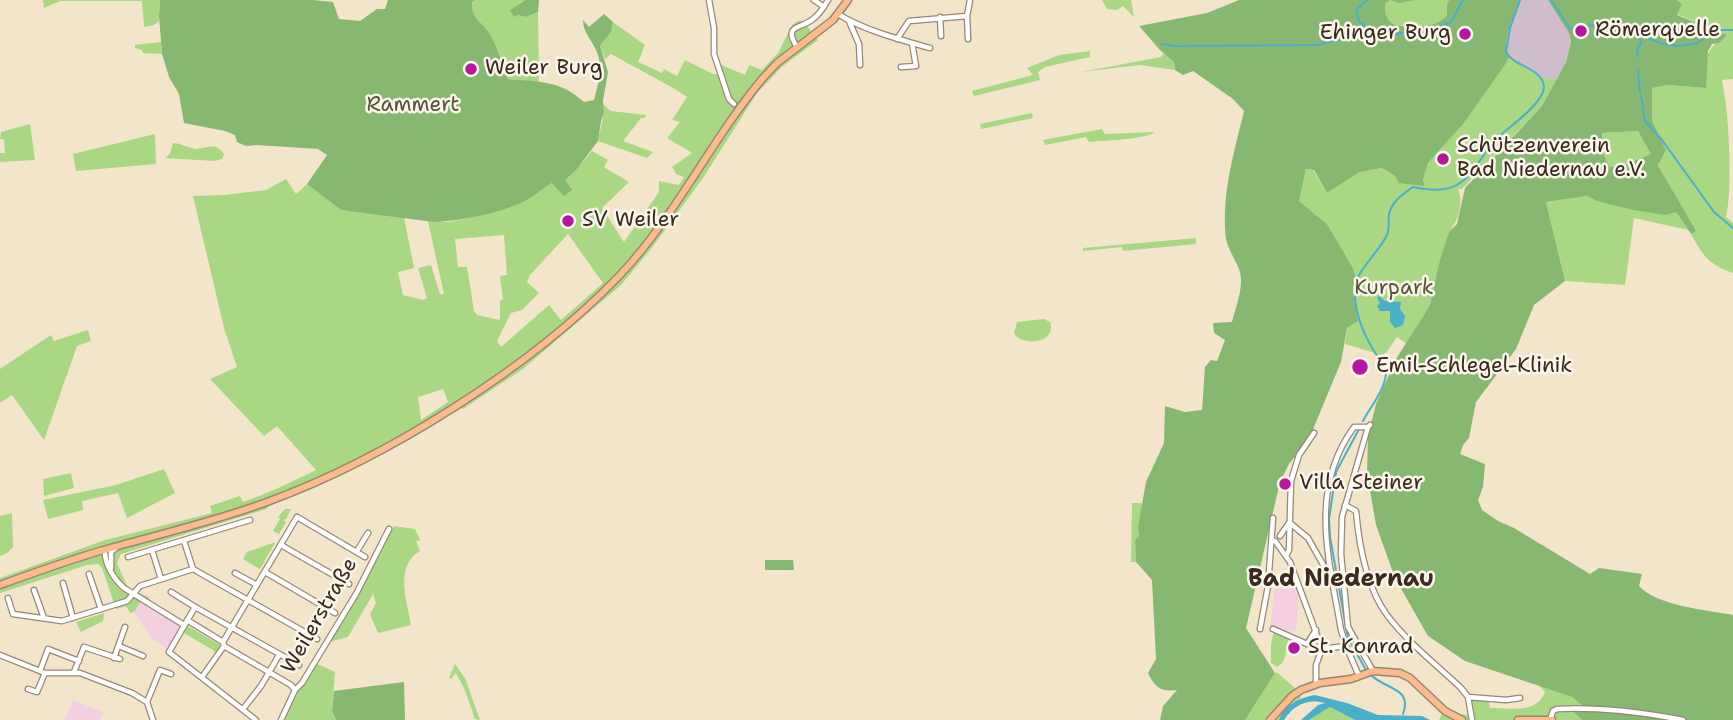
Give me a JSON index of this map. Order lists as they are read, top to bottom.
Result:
{
  "streets": {
    "street": ["Weilerstraße"]
  },
  "districts": ["Bad Niedernau"],
  "parks": ["Rammert", "Kurpark"],
  "places": [
    "Römerquelle",
    "Ehinger Burg",
    "Weiler Burg",
    "Schützenverein Bad Niedernau e.V.",
    "SV Weiler",
    "Emil-Schlegel-Klinik",
    "Villa Steiner",
    "St. Konrad"
  ]
}
